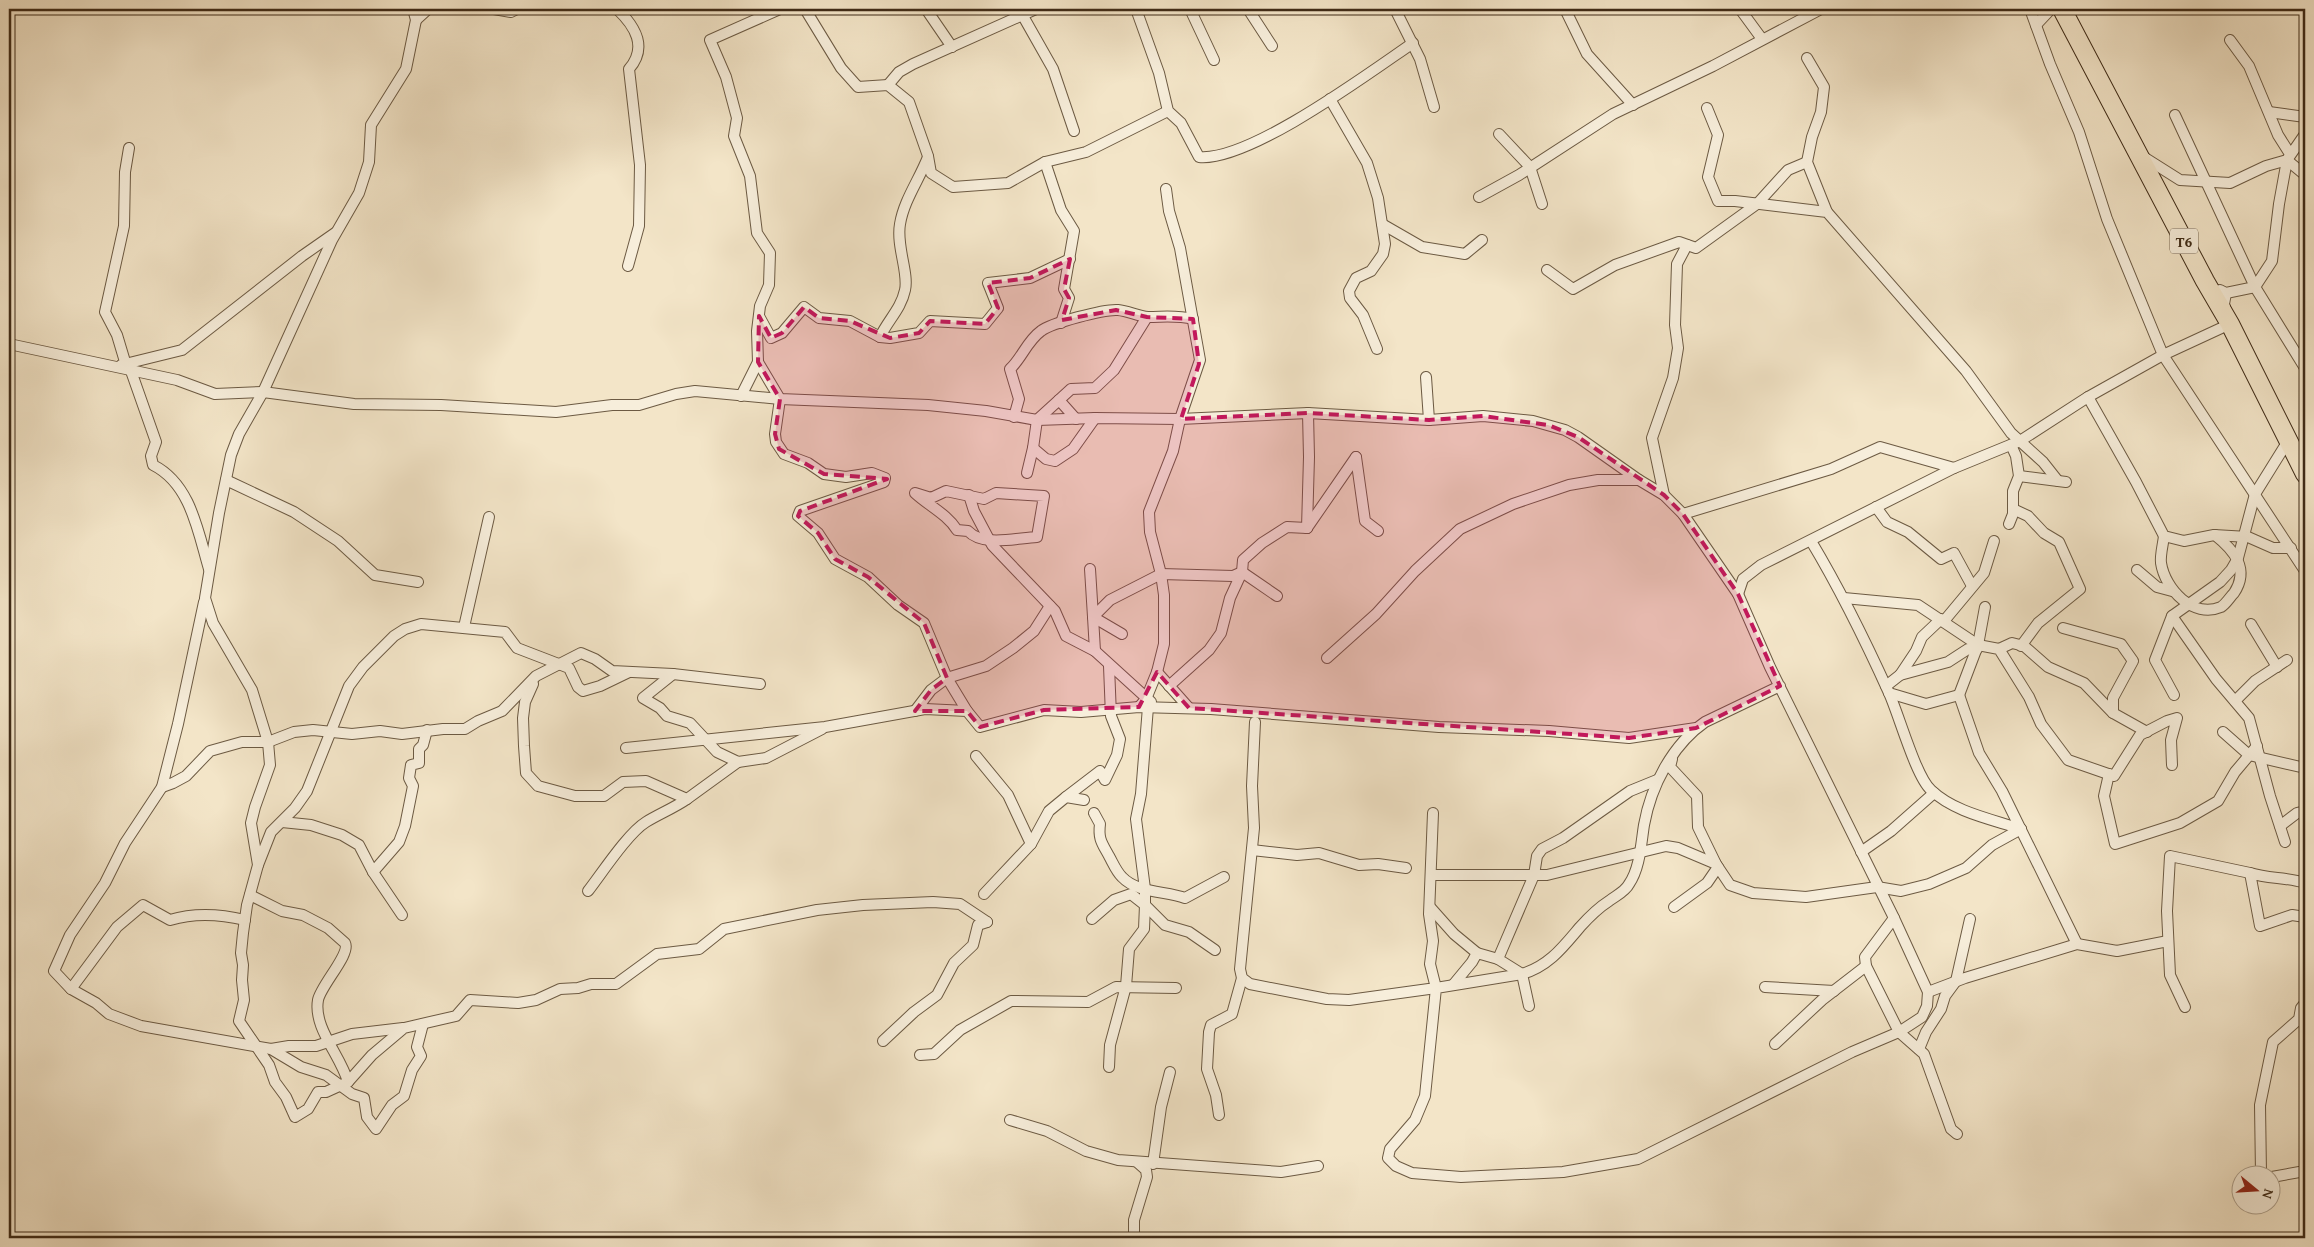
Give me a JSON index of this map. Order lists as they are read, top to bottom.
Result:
{
  "streets": {
    "highway": ["T6"]
  },
  "north": "right"
}
